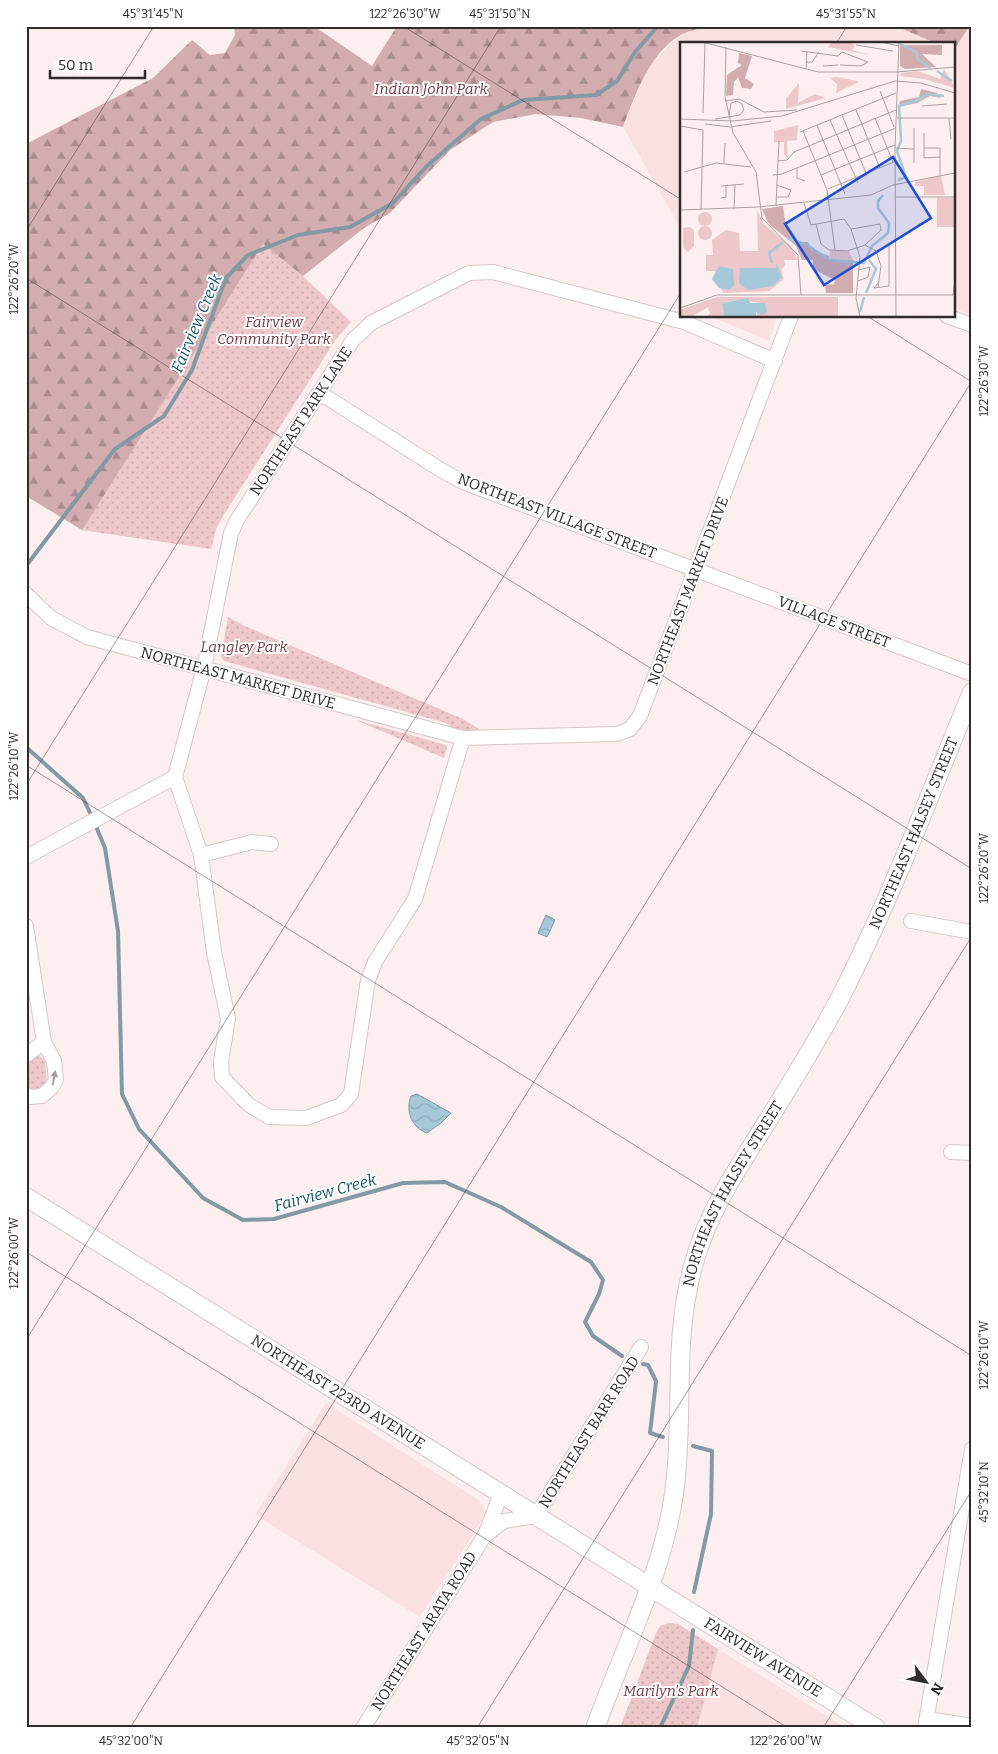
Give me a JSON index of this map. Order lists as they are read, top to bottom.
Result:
{
  "streets": {
    "main road": ["NORTHEAST HALSEY STREET", "NORTHEAST 223RD AVENUE", "FAIRVIEW AVENUE"],
    "street": [
      "NORTHEAST PARK LANE",
      "NORTHEAST VILLAGE STREET",
      "NORTHEAST MARKET DRIVE",
      "VILLAGE STREET",
      "NORTHEAST BARR ROAD",
      "NORTHEAST ARATA ROAD"
    ]
  },
  "crossings": [
    ["NORTHEAST PARK LANE", "NORTHEAST VILLAGE STREET"],
    ["NORTHEAST PARK LANE", "NORTHEAST MARKET DRIVE"],
    ["NORTHEAST VILLAGE STREET", "NORTHEAST MARKET DRIVE"],
    ["NORTHEAST VILLAGE STREET", "VILLAGE STREET"],
    ["NORTHEAST MARKET DRIVE", "VILLAGE STREET"],
    ["NORTHEAST HALSEY STREET", "NORTHEAST 223RD AVENUE"],
    ["NORTHEAST HALSEY STREET", "FAIRVIEW AVENUE"],
    ["NORTHEAST 223RD AVENUE", "NORTHEAST BARR ROAD"],
    ["NORTHEAST 223RD AVENUE", "NORTHEAST ARATA ROAD"],
    ["NORTHEAST 223RD AVENUE", "FAIRVIEW AVENUE"],
    ["NORTHEAST BARR ROAD", "NORTHEAST ARATA ROAD"]
  ],
  "water": ["Fairview Creek"],
  "parks": [
    "Indian John Park",
    "Fairview Community Park",
    "Langley Park",
    "Marilyn's Park"
  ],
  "scale_bar": "50 m",
  "north": "bottom right",
  "coordinates": [
    "45°31'45\"N",
    "122°26'30\"W",
    "45°31'50\"N",
    "45°31'55\"N",
    "122°26'20\"W",
    "122°26'10\"W",
    "122°26'00\"W",
    "45°32'10\"N",
    "45°32'00\"N",
    "45°32'05\"N"
  ]
}
